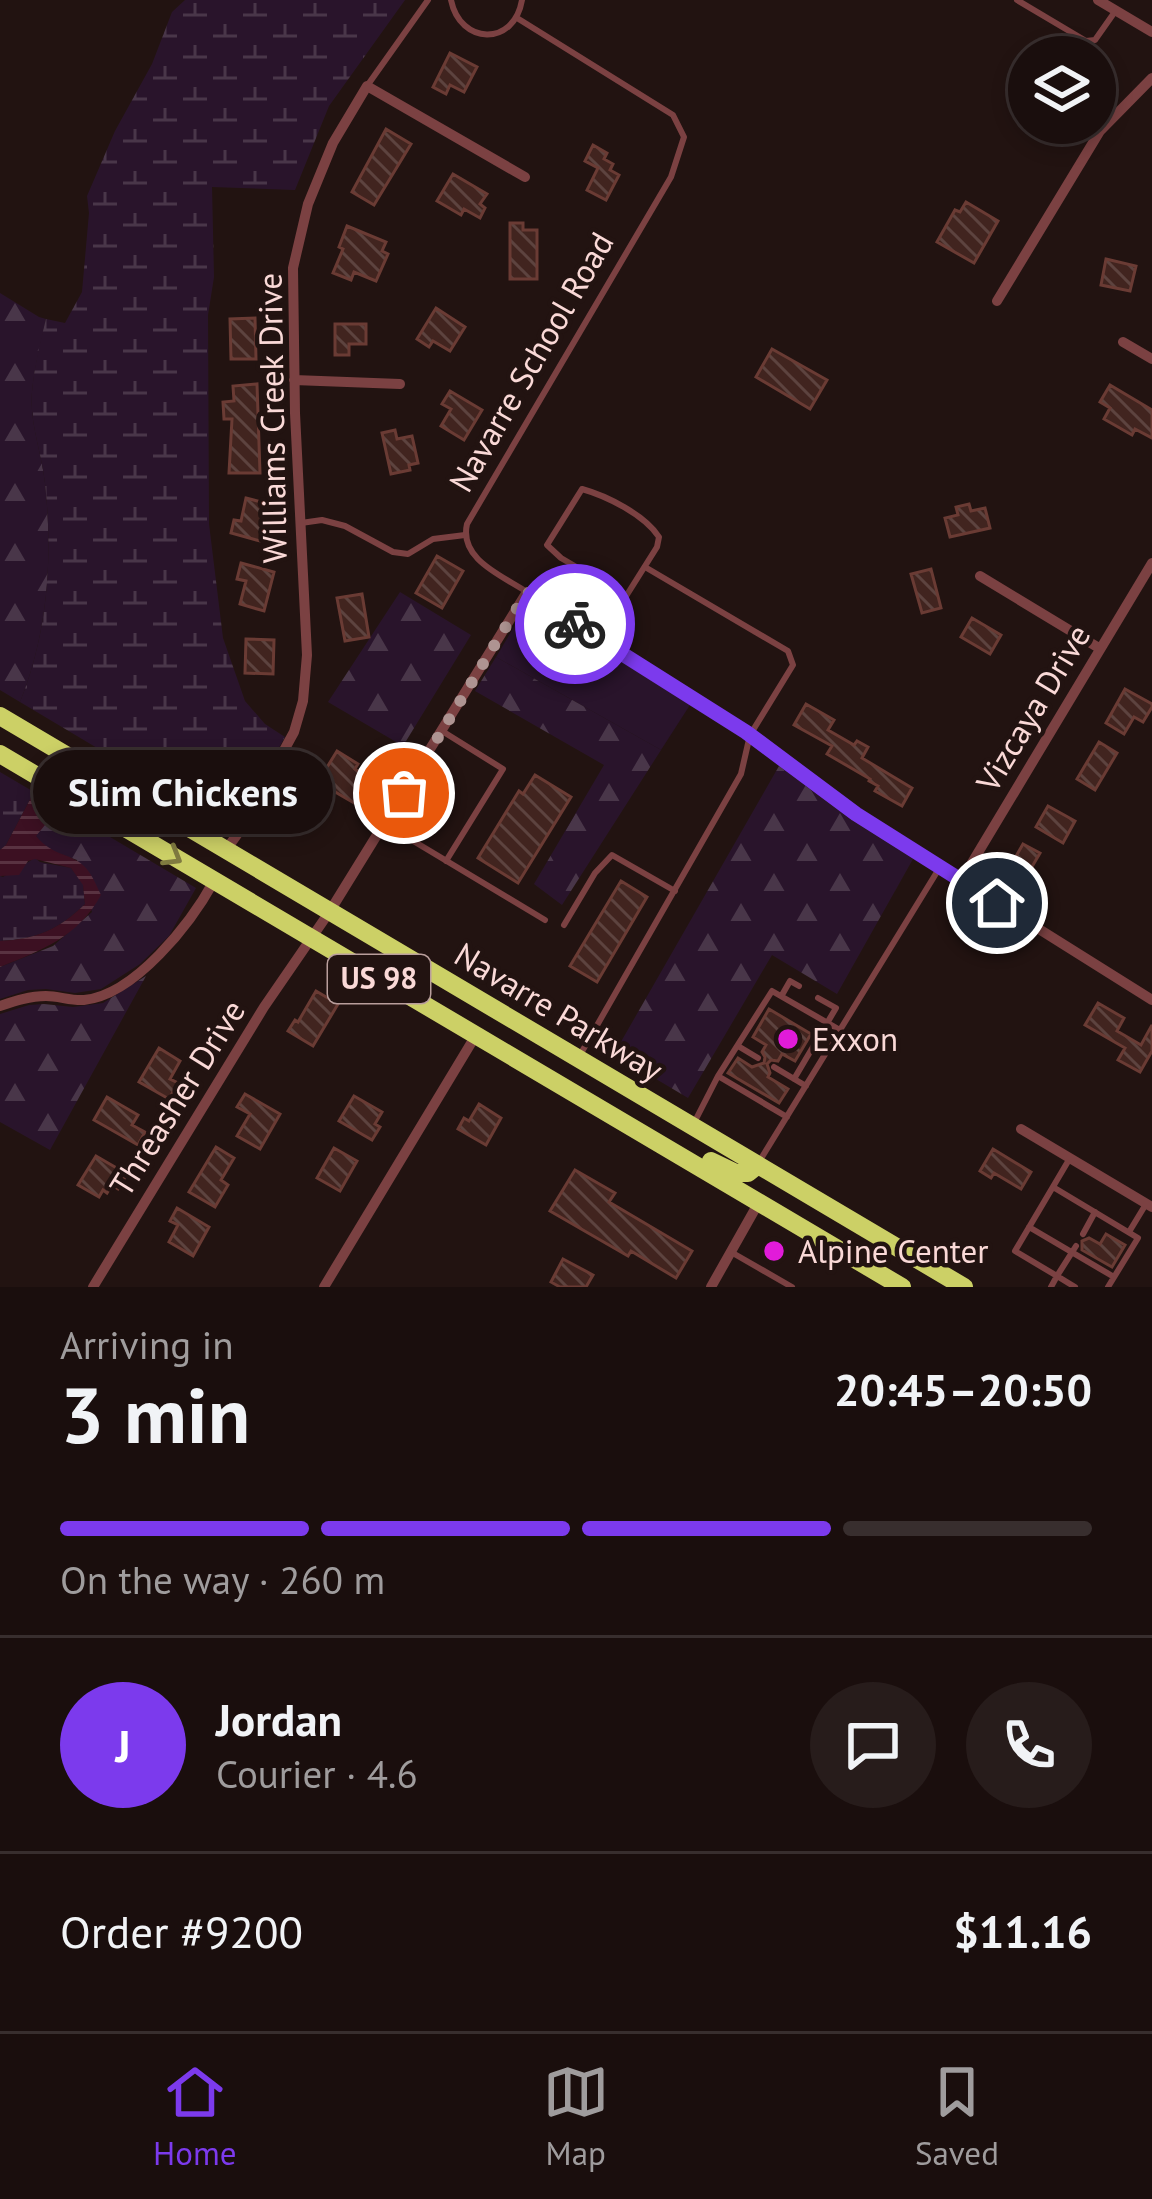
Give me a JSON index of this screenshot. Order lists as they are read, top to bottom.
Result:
{
  "streets": {
    "highway": ["US 98", "Navarre Parkway"],
    "street": ["Williams Creek Drive", "Vizcaya Drive", "Threasher Drive"],
    "lane": ["Navarre School Road"]
  },
  "crossings": [
    ["Williams Creek Drive", "Navarre Parkway"],
    ["Navarre Parkway", "Threasher Drive"]
  ],
  "places": ["Slim Chickens", "Exxon", "Alpine Center"],
  "page": {
    "bubble": "Slim Chickens",
    "heading": ["3 min", "Arriving in", "20:45–20:50"],
    "panel": [
      "Jordan",
      "Courier · 4.6",
      "Order #9200",
      "$11.16"
    ],
    "bar": "On the way · 260 m",
    "round": "J",
    "tabs": ["Home", "Map", "Saved"]
  }
}
